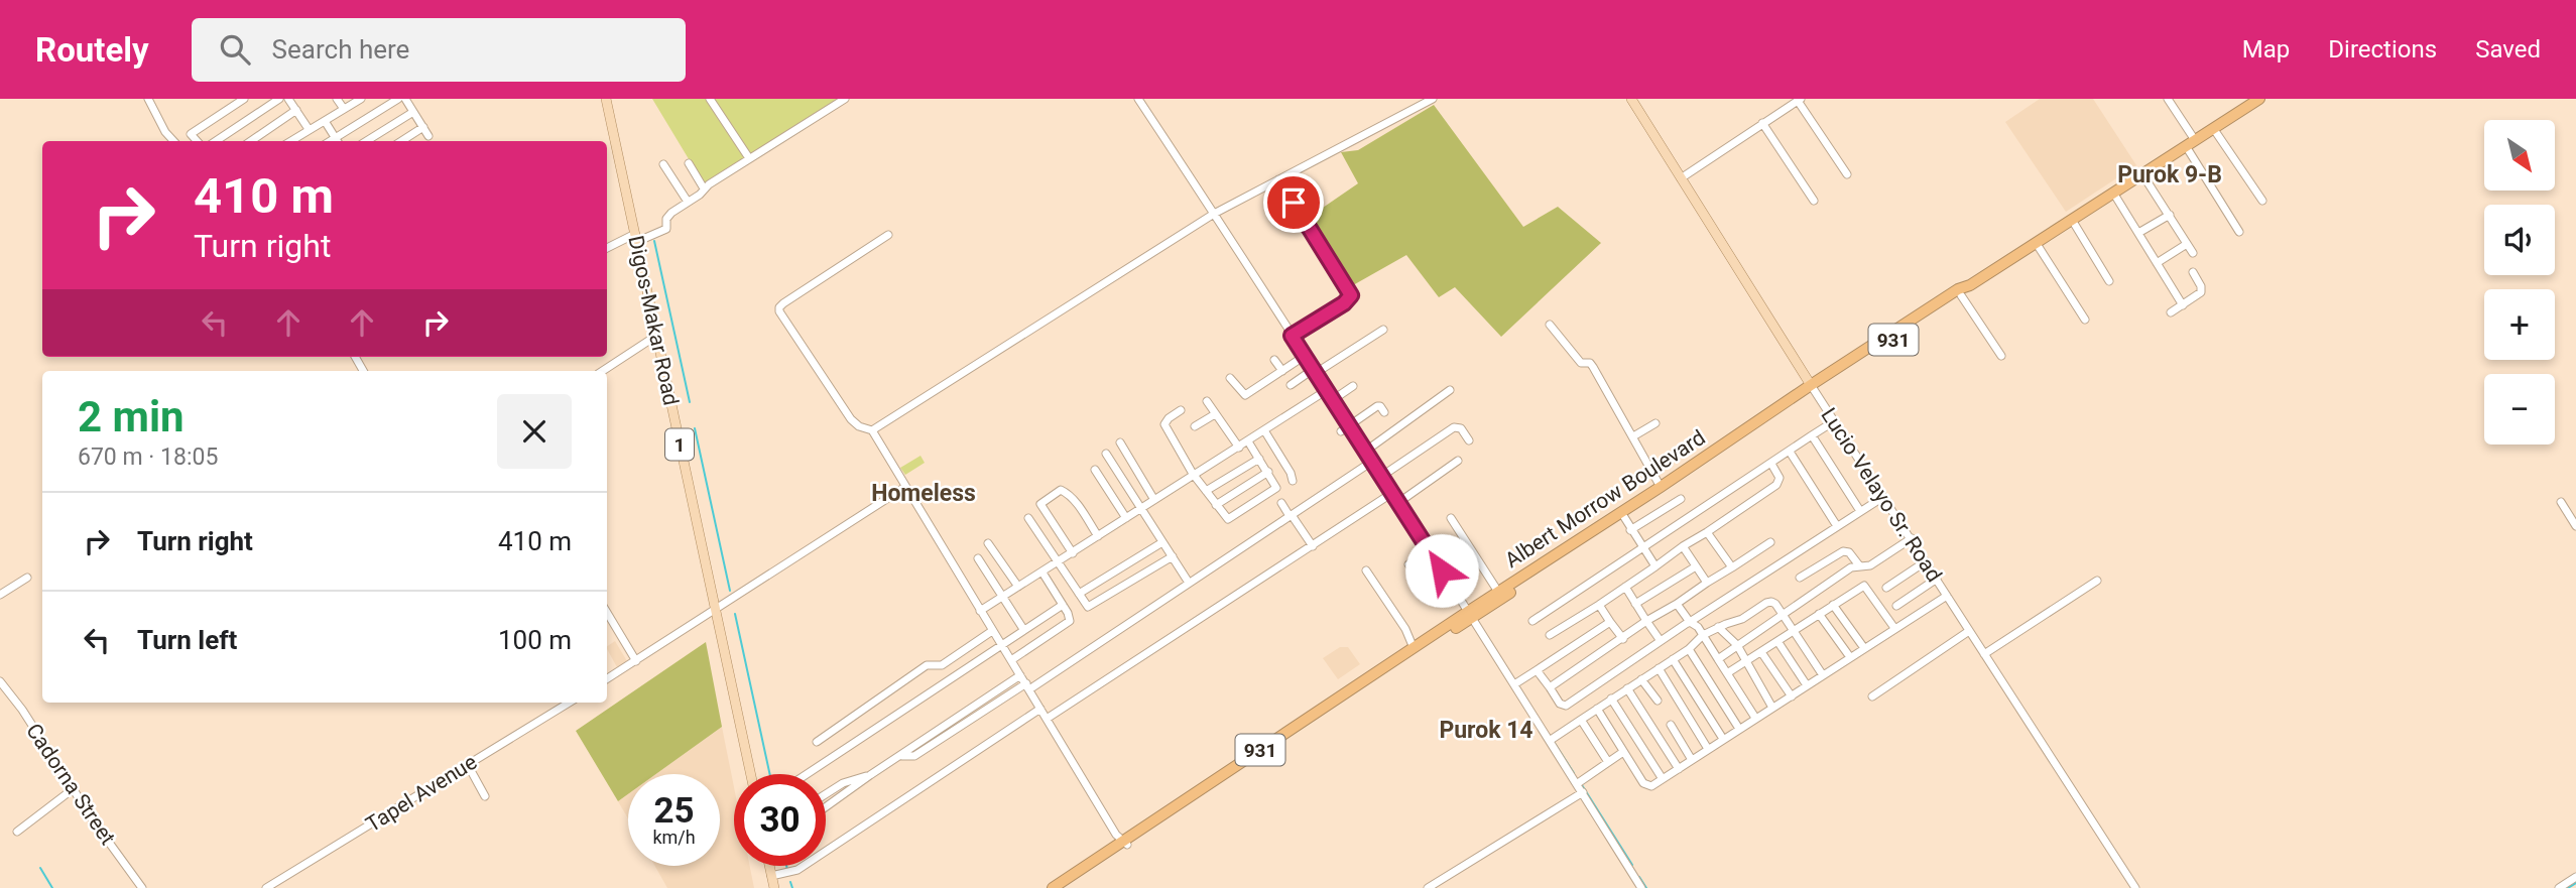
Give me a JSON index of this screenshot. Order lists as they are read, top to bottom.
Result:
{
  "streets": {
    "highway": ["931", "Albert Morrow Boulevard"],
    "main road": ["Digos-Makar Road", "1", "Lucio Velayo Sr. Road"],
    "street": ["Cadorna Street", "Tapel Avenue"]
  },
  "crossings": [
    ["Lucio Velayo Sr. Road", "Albert Morrow Boulevard"]
  ],
  "districts": ["Purok 9-B", "Homeless", "Purok 14"],
  "north": "bottom right",
  "page": {
    "header": "Routely",
    "search": "Search here",
    "nav": ["Map", "Directions", "Saved"],
    "map_buttons": ["+", "−"],
    "turn": ["410 m", "Turn right"],
    "heading": ["2 min", "670 m · 18:05"],
    "list": [
      {
        "name": "Turn right",
        "value": "410 m"
      },
      {
        "name": "Turn left",
        "value": "100 m"
      }
    ],
    "speed": "25 km/h",
    "limit": "30"
  }
}
